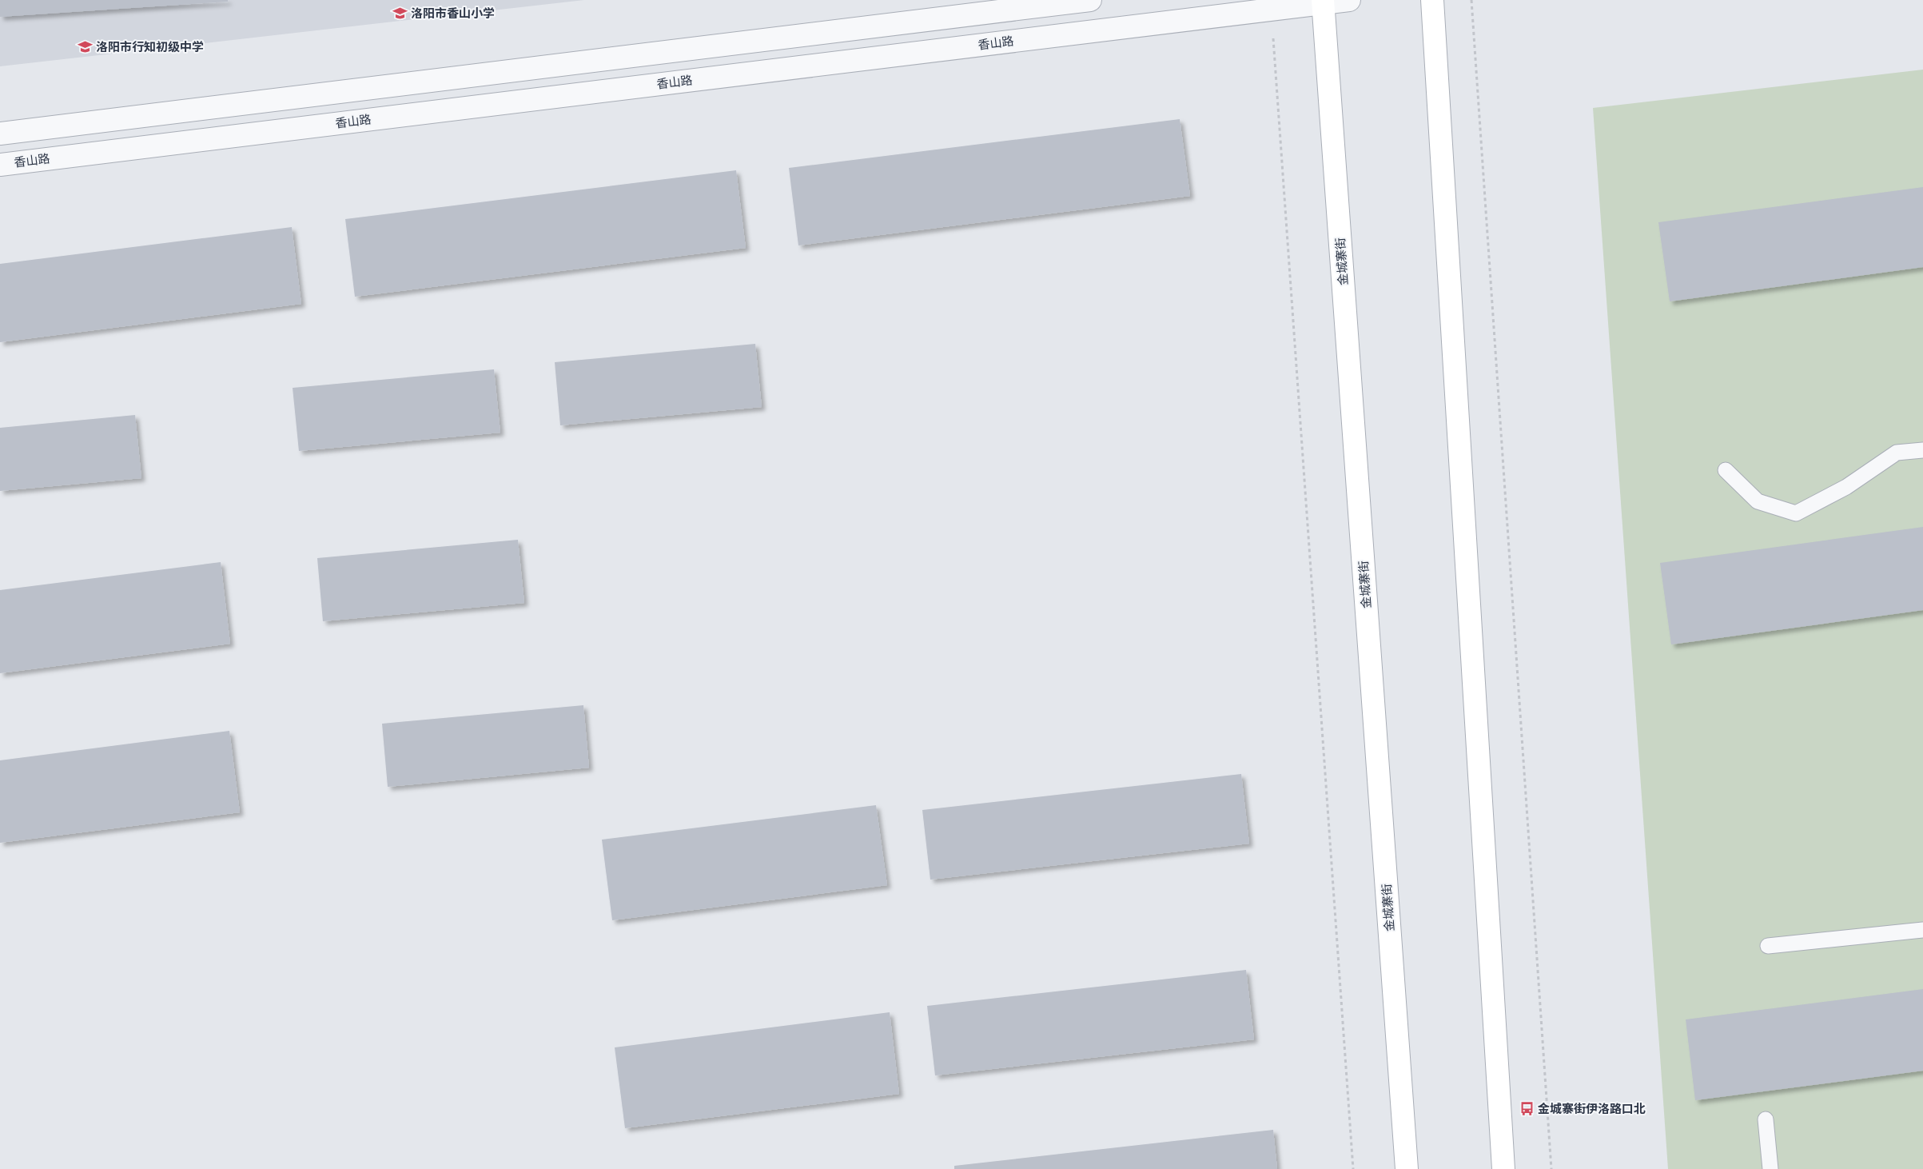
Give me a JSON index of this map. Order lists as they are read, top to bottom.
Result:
{
  "streets": {
    "main road": ["金城寨街"],
    "street": ["香山路"]
  },
  "crossings": [
    ["香山路", "金城寨街"]
  ],
  "places": {
    "school or university": ["洛阳市香山小学", "洛阳市行知初级中学"],
    "bus stop": ["金城寨街伊洛路口北"]
  }
}
